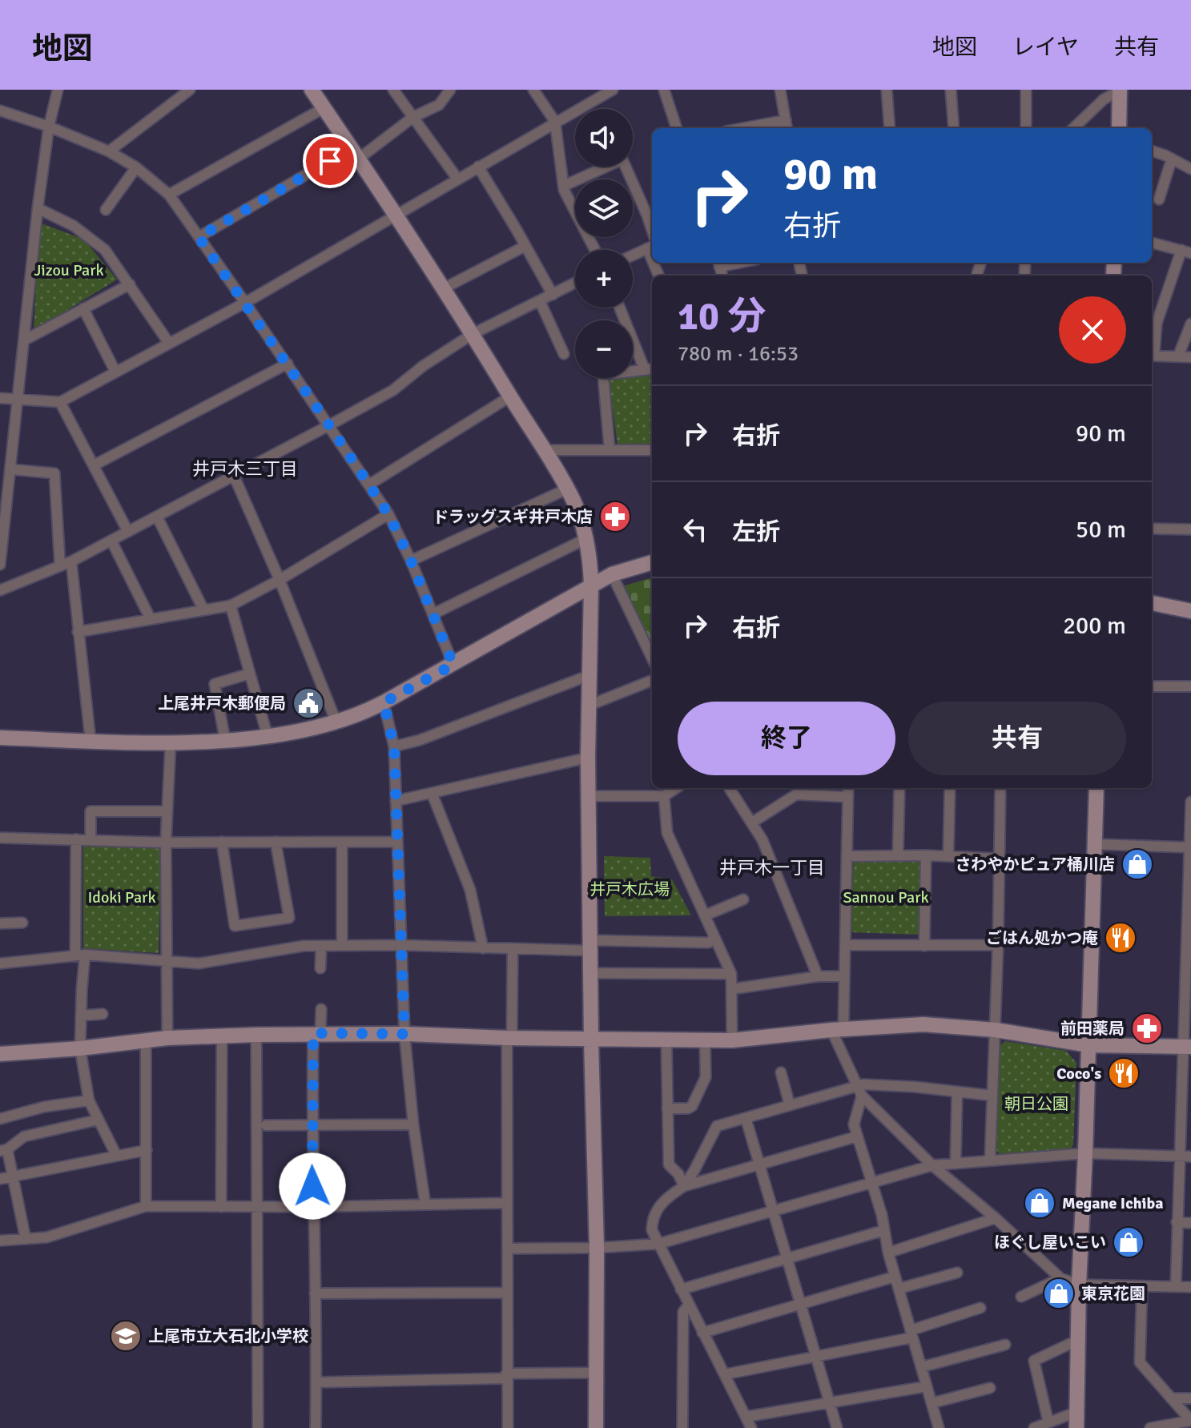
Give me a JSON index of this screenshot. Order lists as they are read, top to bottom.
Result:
{
  "districts": ["井戸木三丁目", "井戸木一丁目"],
  "parks": [
    "Jizou Park",
    "井戸木広場",
    "Idoki Park",
    "Sannou Park",
    "朝日公園"
  ],
  "places": {
    "pharmacy": ["ドラッグスギ井戸木店", "前田薬局"],
    "public building": ["上尾井戸木郵便局"],
    "shop": [
      "さわやかピュア桶川店",
      "Megane Ichiba",
      "ほぐし屋いこい",
      "東京花園"
    ],
    "restaurant": ["ごはん処かつ庵", "Coco's"],
    "school or university": ["上尾市立大石北小学校"]
  },
  "page": {
    "header": "地図",
    "nav": ["地図", "レイヤ", "共有"],
    "map_buttons": ["+", "−"],
    "turn": ["90 m", "右折"],
    "heading": ["10 分", "780 m · 16:53"],
    "list": [
      {
        "name": "右折",
        "value": "90 m"
      },
      {
        "name": "左折",
        "value": "50 m"
      },
      {
        "name": "右折",
        "value": "200 m"
      }
    ],
    "buttons": ["終了", "共有"]
  }
}
